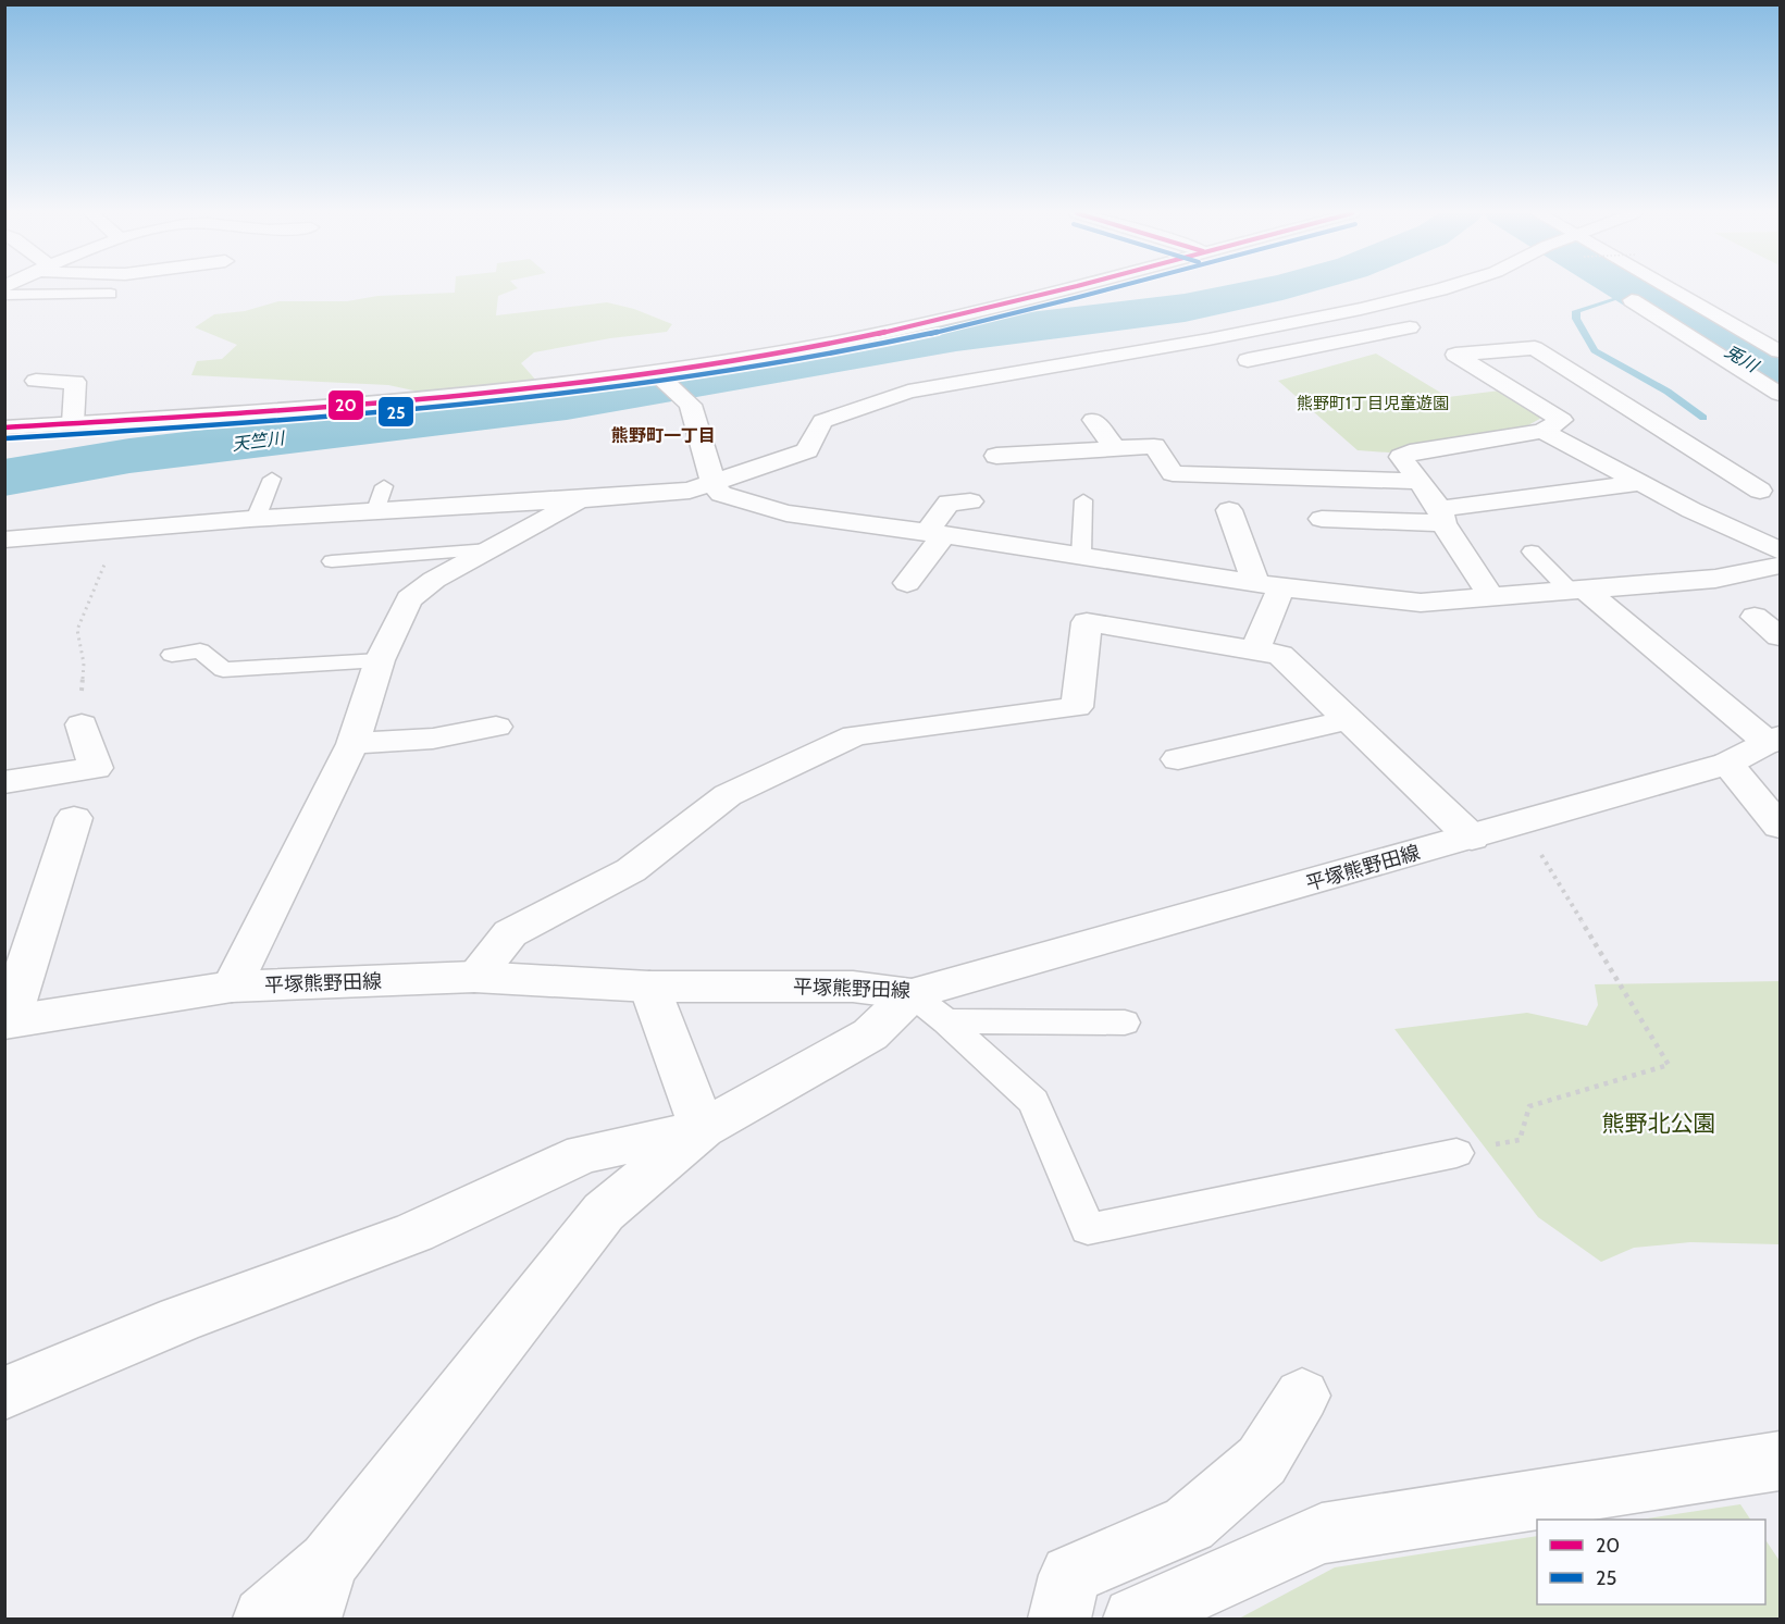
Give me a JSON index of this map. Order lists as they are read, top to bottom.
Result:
{
  "streets": {
    "street": ["平塚熊野田線"]
  },
  "districts": ["熊野町一丁目"],
  "water": ["兎川", "天竺川"],
  "parks": ["熊野町1丁目児童遊園", "熊野北公園"],
  "lines": ["transit line 20", "transit line 25"],
  "legend": ["20", "25"]
}
